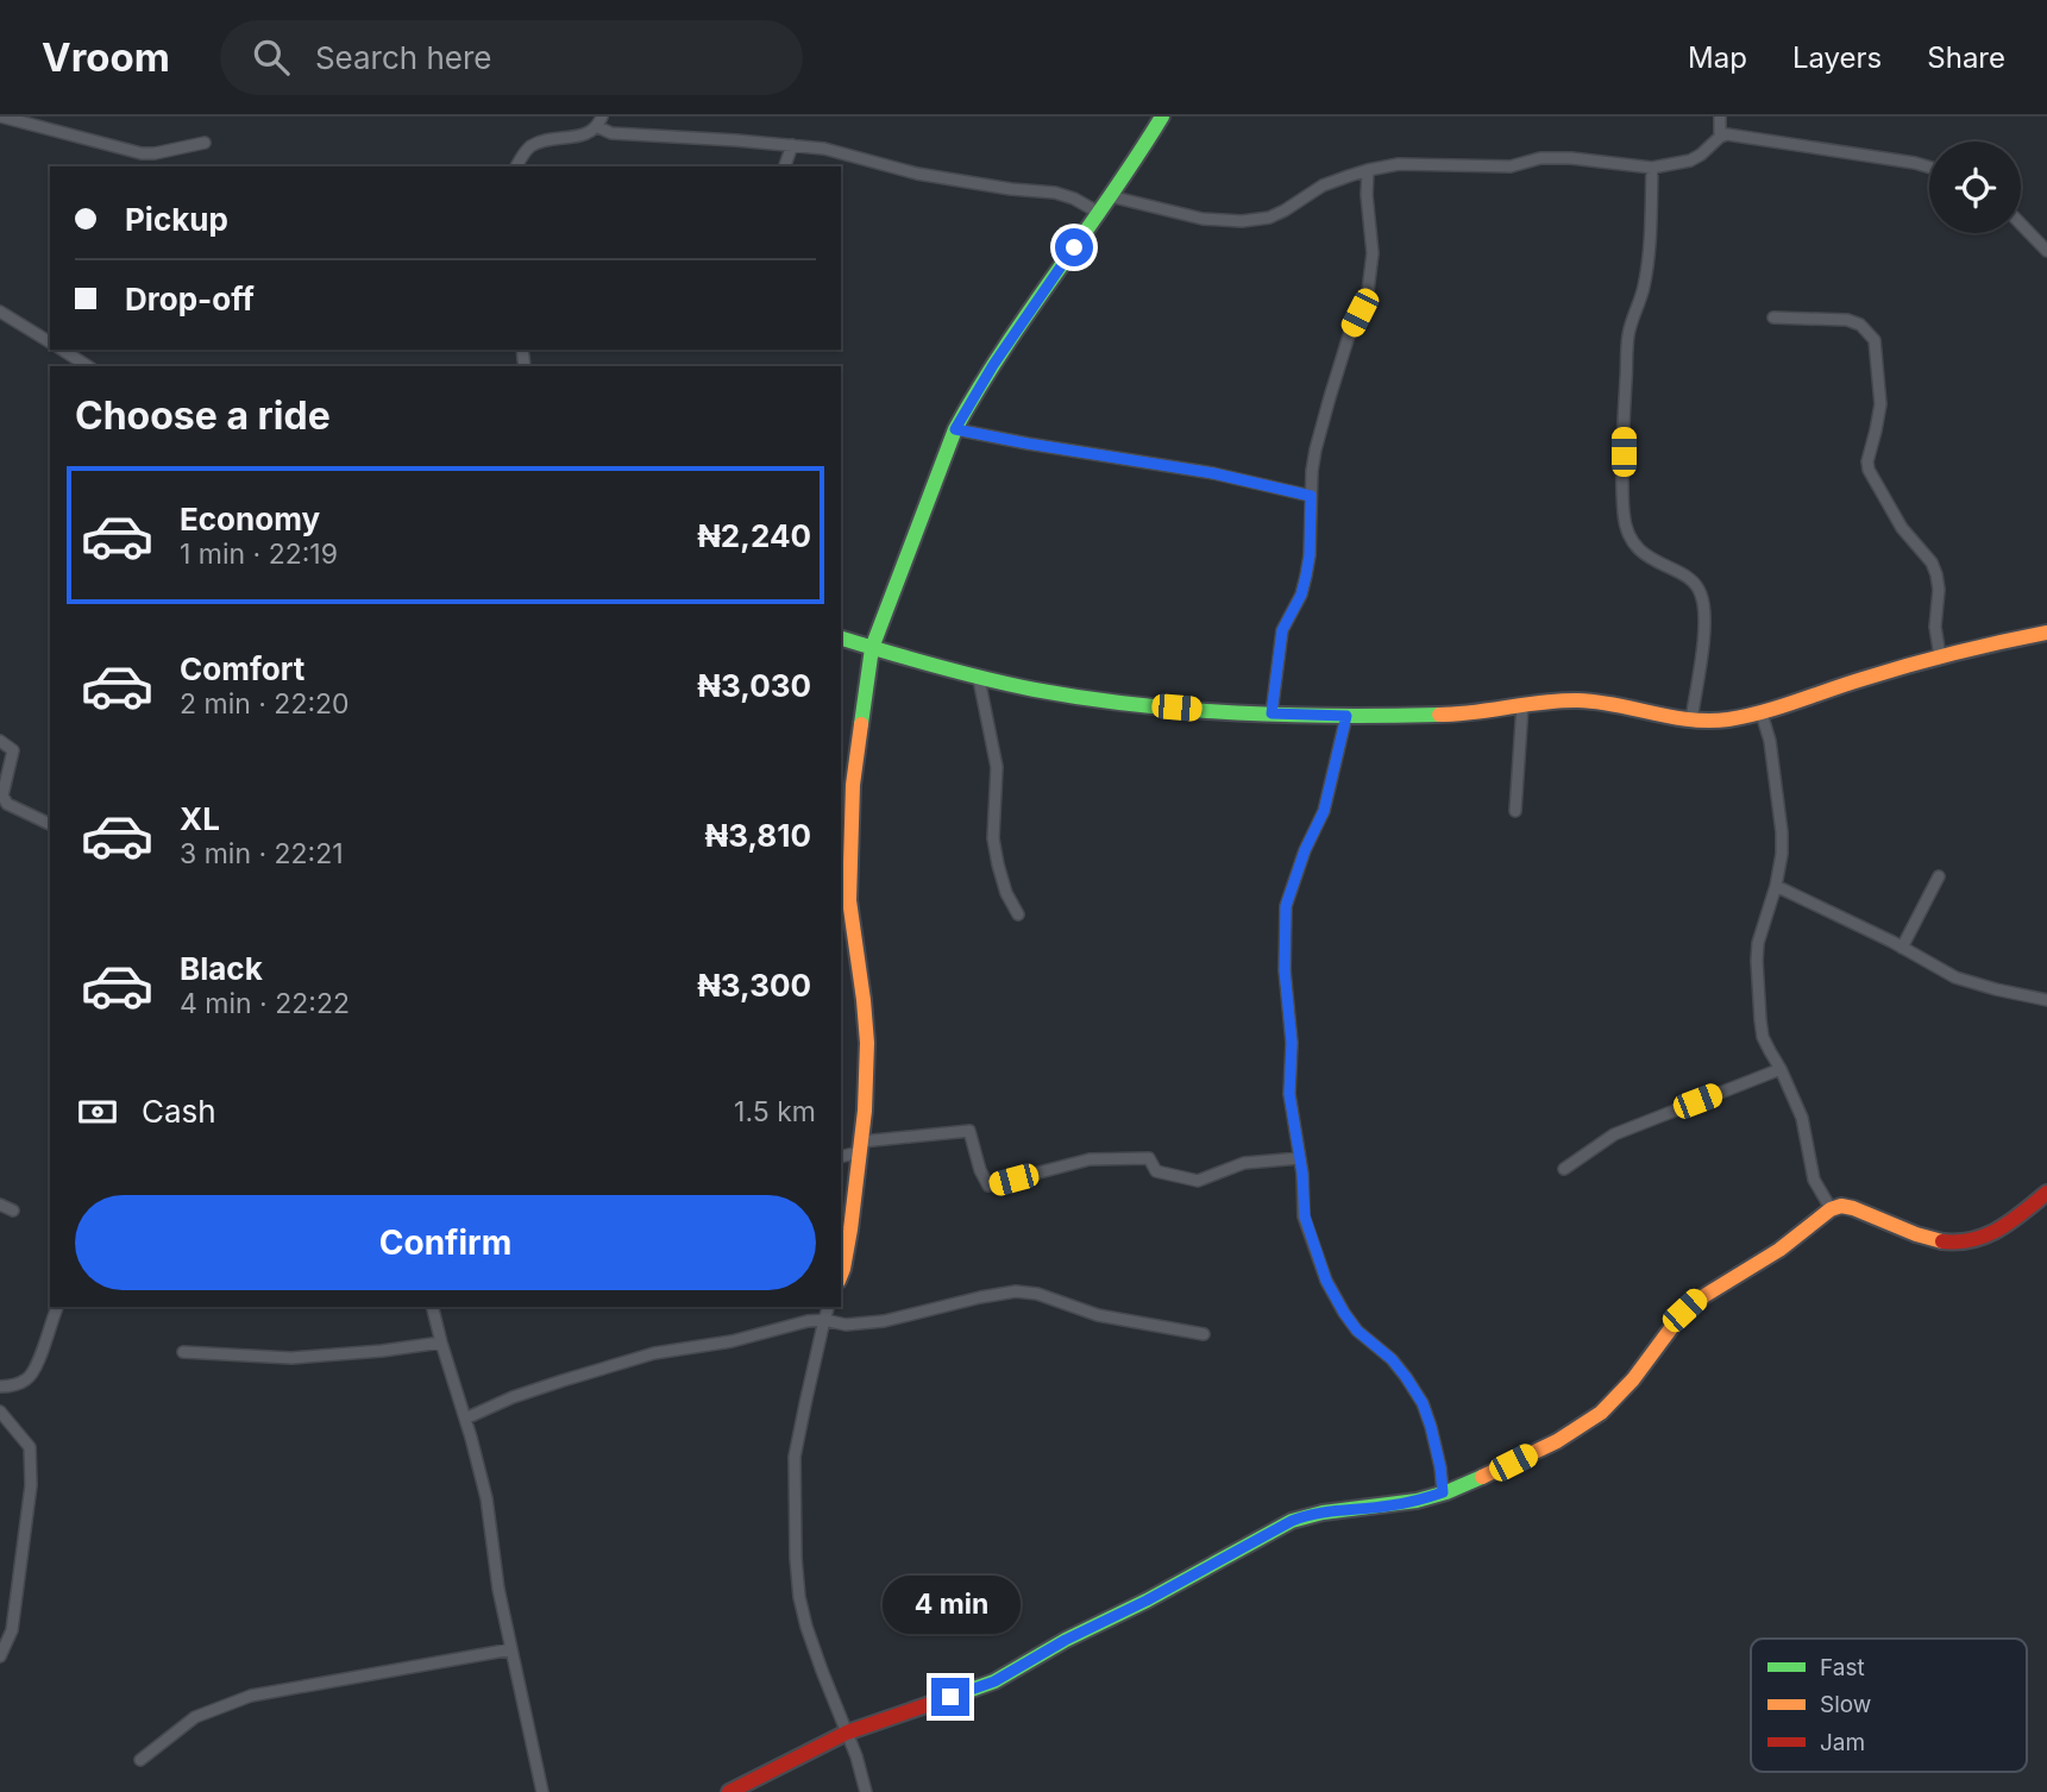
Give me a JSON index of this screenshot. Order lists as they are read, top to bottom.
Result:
{
  "legend": ["Fast", "Slow", "Jam"],
  "page": {
    "header": "Vroom",
    "search": "Search here",
    "nav": ["Map", "Layers", "Share"],
    "banner": ["Pickup", "Drop-off"],
    "heading": "Choose a ride",
    "list": [
      {
        "name": "Economy",
        "note": "1 min · 22:19",
        "value": "₦2,240"
      },
      {
        "name": "Comfort",
        "note": "2 min · 22:20",
        "value": "₦3,030"
      },
      {
        "name": "XL",
        "note": "3 min · 22:21",
        "value": "₦3,810"
      },
      {
        "name": "Black",
        "note": "4 min · 22:22",
        "value": "₦3,300"
      }
    ],
    "pay": ["Cash", "1.5 km"],
    "buttons": "Confirm",
    "bubble": "4 min"
  }
}
